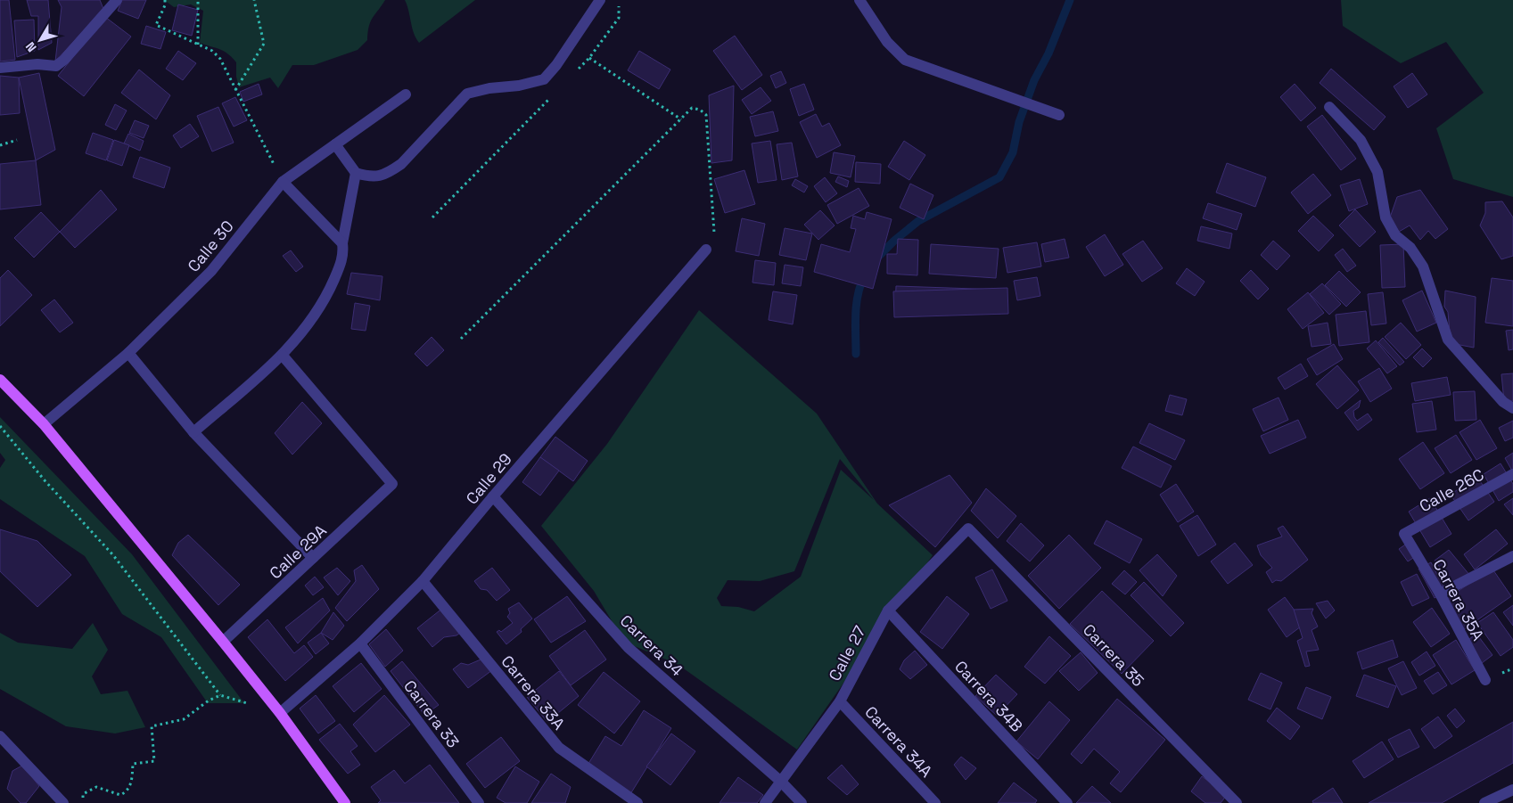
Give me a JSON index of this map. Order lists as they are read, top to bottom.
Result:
{
  "streets": {
    "street": [
      "Calle 30",
      "Calle 29",
      "Calle 26C",
      "Calle 29A",
      "Carrera 35A",
      "Carrera 34",
      "Calle 27",
      "Carrera 35",
      "Carrera 33A",
      "Carrera 34B",
      "Carrera 33",
      "Carrera 34A"
    ]
  },
  "crossings": [
    ["Calle 29", "Carrera 34"],
    ["Calle 29", "Carrera 33A"],
    ["Calle 29", "Carrera 33"],
    ["Calle 26C", "Carrera 35A"],
    ["Carrera 34", "Calle 27"],
    ["Calle 27", "Carrera 35"],
    ["Calle 27", "Carrera 34B"],
    ["Calle 27", "Carrera 34A"]
  ],
  "north": "bottom left"
}
